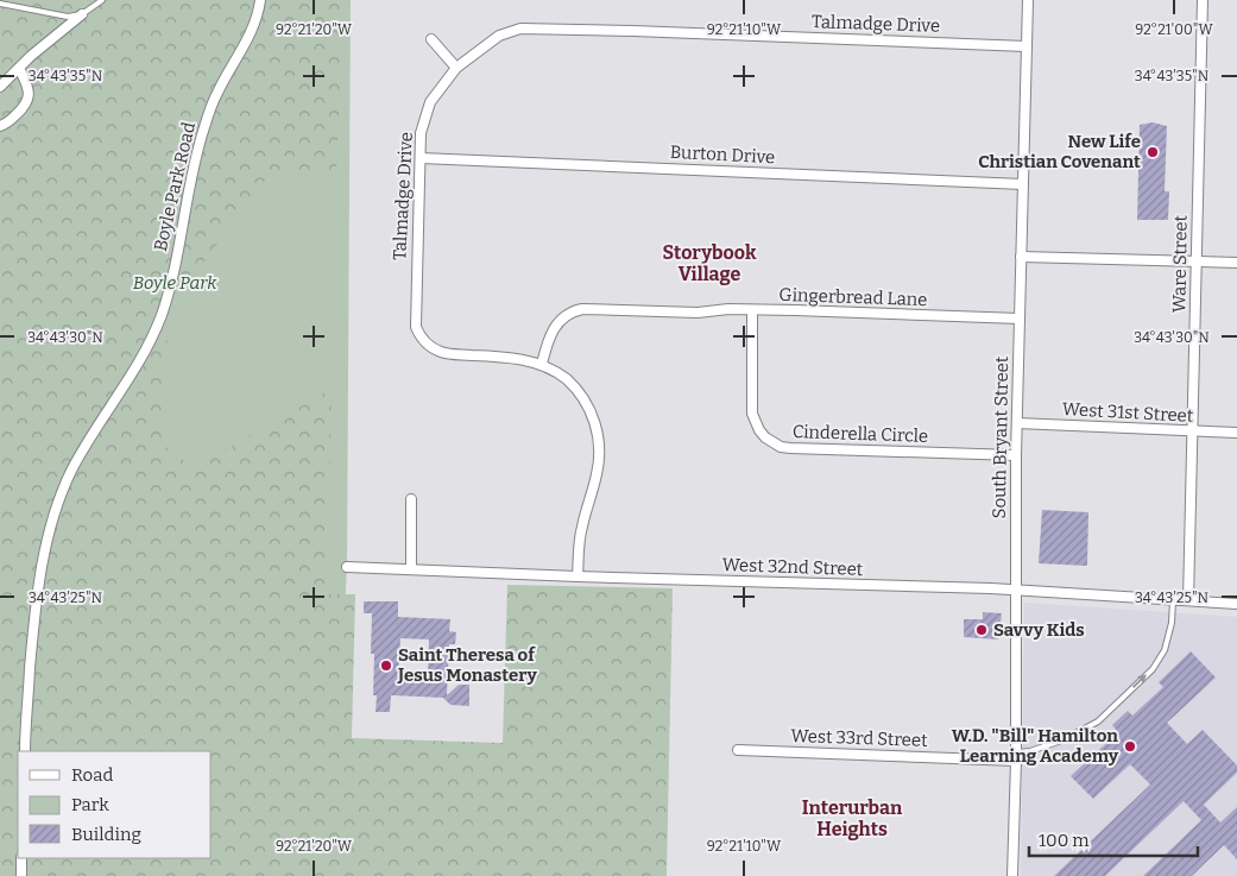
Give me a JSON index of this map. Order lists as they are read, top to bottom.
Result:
{
  "streets": {
    "street": [
      "Talmadge Drive",
      "Burton Drive",
      "Boyle Park Road",
      "Ware Street",
      "Gingerbread Lane",
      "West 31st Street",
      "Cinderella Circle",
      "South Bryant Street",
      "West 32nd Street",
      "West 33rd Street"
    ]
  },
  "crossings": [
    ["Talmadge Drive", "Burton Drive"],
    ["Talmadge Drive", "Gingerbread Lane"],
    ["Talmadge Drive", "South Bryant Street"],
    ["Talmadge Drive", "West 32nd Street"],
    ["Burton Drive", "South Bryant Street"],
    ["Ware Street", "West 31st Street"],
    ["Ware Street", "West 32nd Street"],
    ["Gingerbread Lane", "Cinderella Circle"],
    ["Gingerbread Lane", "South Bryant Street"],
    ["West 31st Street", "South Bryant Street"],
    ["Cinderella Circle", "South Bryant Street"],
    ["South Bryant Street", "West 32nd Street"],
    ["South Bryant Street", "West 33rd Street"]
  ],
  "districts": ["Storybook Village", "Interurban Heights"],
  "parks": ["Boyle Park"],
  "places": [
    "New Life Christian Covenant",
    "Savvy Kids",
    "Saint Theresa of Jesus Monastery",
    "W.D. \"Bill\" Hamilton Learning Academy"
  ],
  "legend": ["Road", "Park", "Building"],
  "scale_bar": "100 m",
  "coordinates": [
    "92°21'20\"W",
    "92°21'10\"W",
    "92°21'00\"W",
    "34°43'35\"N",
    "34°43'30\"N",
    "34°43'25\"N"
  ]
}
